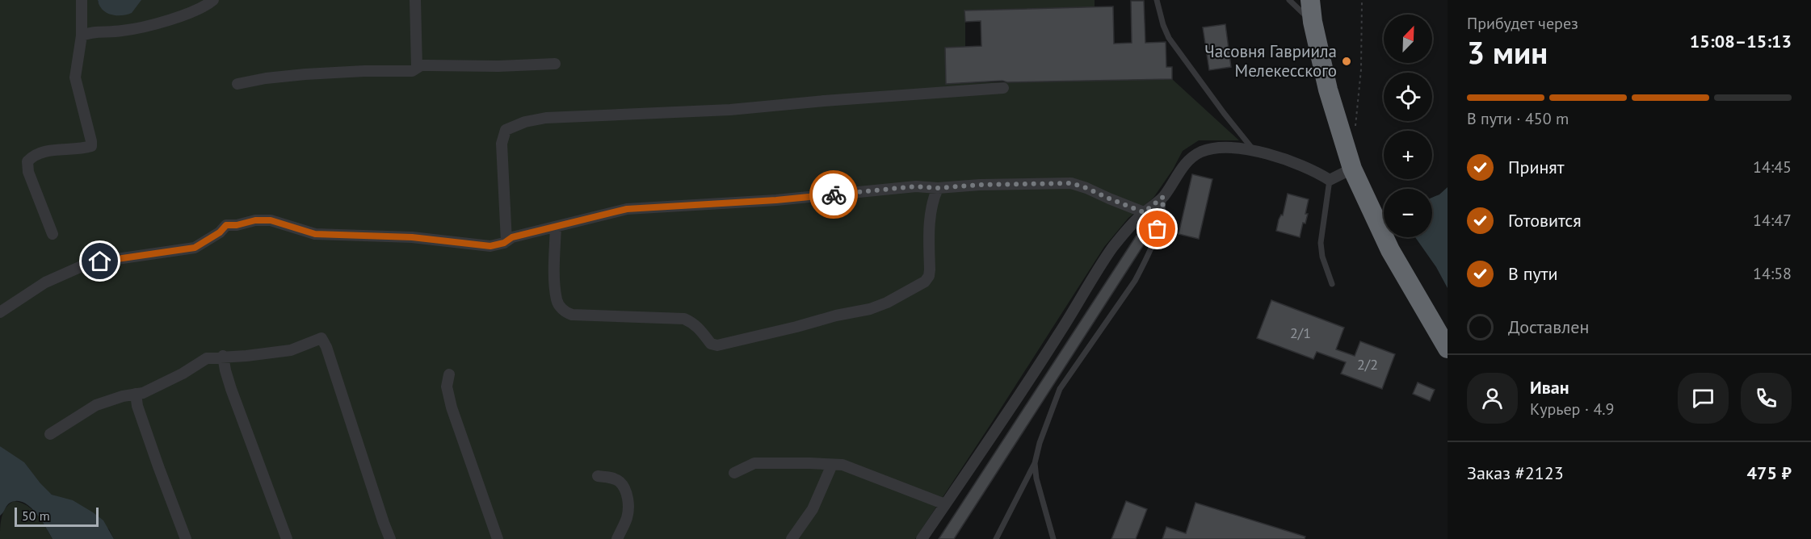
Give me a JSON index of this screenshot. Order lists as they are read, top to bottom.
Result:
{
  "places": ["Часовня Гавриила Мелекесского"],
  "house_numbers": ["2/1", "2/2"],
  "scale_bar": "50 m",
  "north": "top right",
  "page": {
    "heading": ["3 мин", "Прибудет через", "15:08–15:13"],
    "panel": [
      "Иван",
      "Курьер · 4.9",
      "Заказ #2123",
      "475 ₽"
    ],
    "map_buttons": ["+", "−"],
    "bar": "В пути · 450 m",
    "list": [
      ["Принят", "14:45"],
      ["Готовится", "14:47"],
      ["В пути", "14:58"],
      "Доставлен"
    ],
    "scale": "50 m"
  }
}
